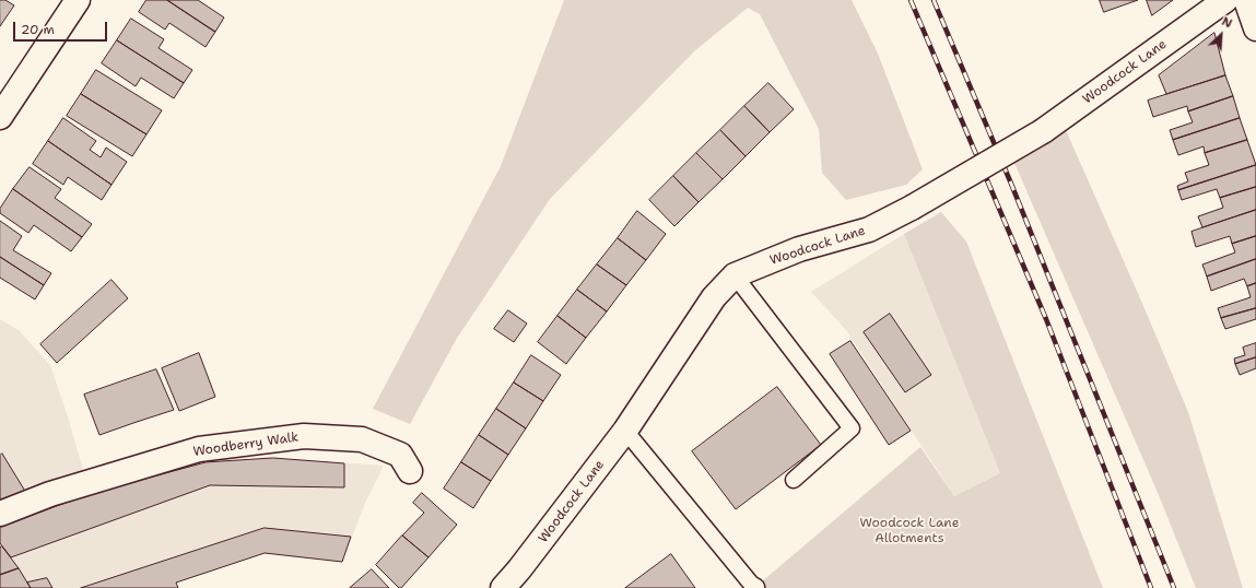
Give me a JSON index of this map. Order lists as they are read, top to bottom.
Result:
{
  "streets": {
    "street": ["Woodcock Lane", "Woodberry Walk"]
  },
  "parks": ["Woodcock Lane Allotments"],
  "scale_bar": "20 m",
  "north": "top right"
}
